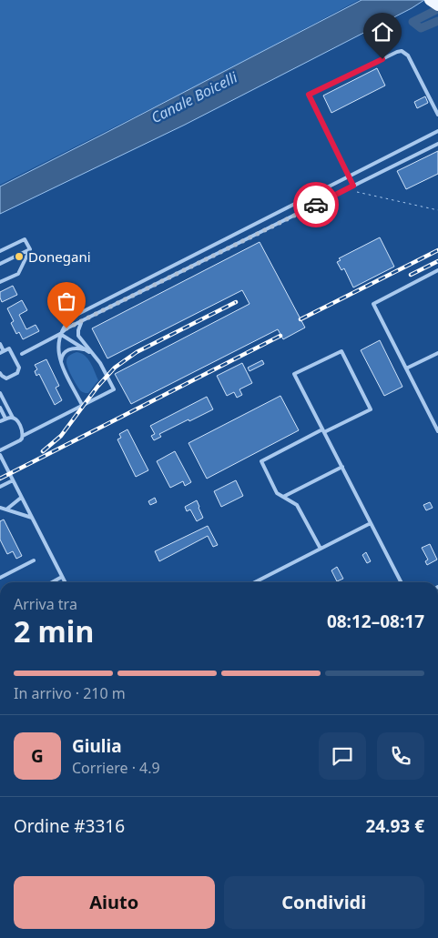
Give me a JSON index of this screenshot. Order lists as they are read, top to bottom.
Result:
{
  "water": ["Canale Boicelli"],
  "places": ["Donegani"],
  "page": {
    "heading": ["2 min", "Arriva tra", "08:12–08:17"],
    "panel": [
      "Giulia",
      "Corriere · 4.9",
      "Ordine #3316",
      "24.93 €"
    ],
    "bar": "In arrivo · 210 m",
    "round": "G",
    "buttons": ["Aiuto", "Condividi"]
  }
}
